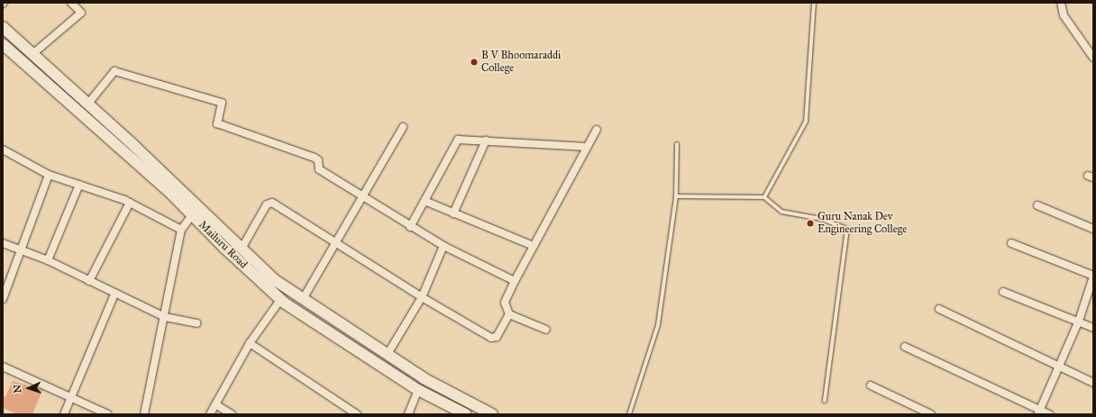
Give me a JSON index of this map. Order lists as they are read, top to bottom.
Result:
{
  "streets": {
    "street": ["Mailuru Road"]
  },
  "places": ["B V Bhoomaraddi College", "Guru Nanak Dev Engineering College"],
  "north": "left"
}
